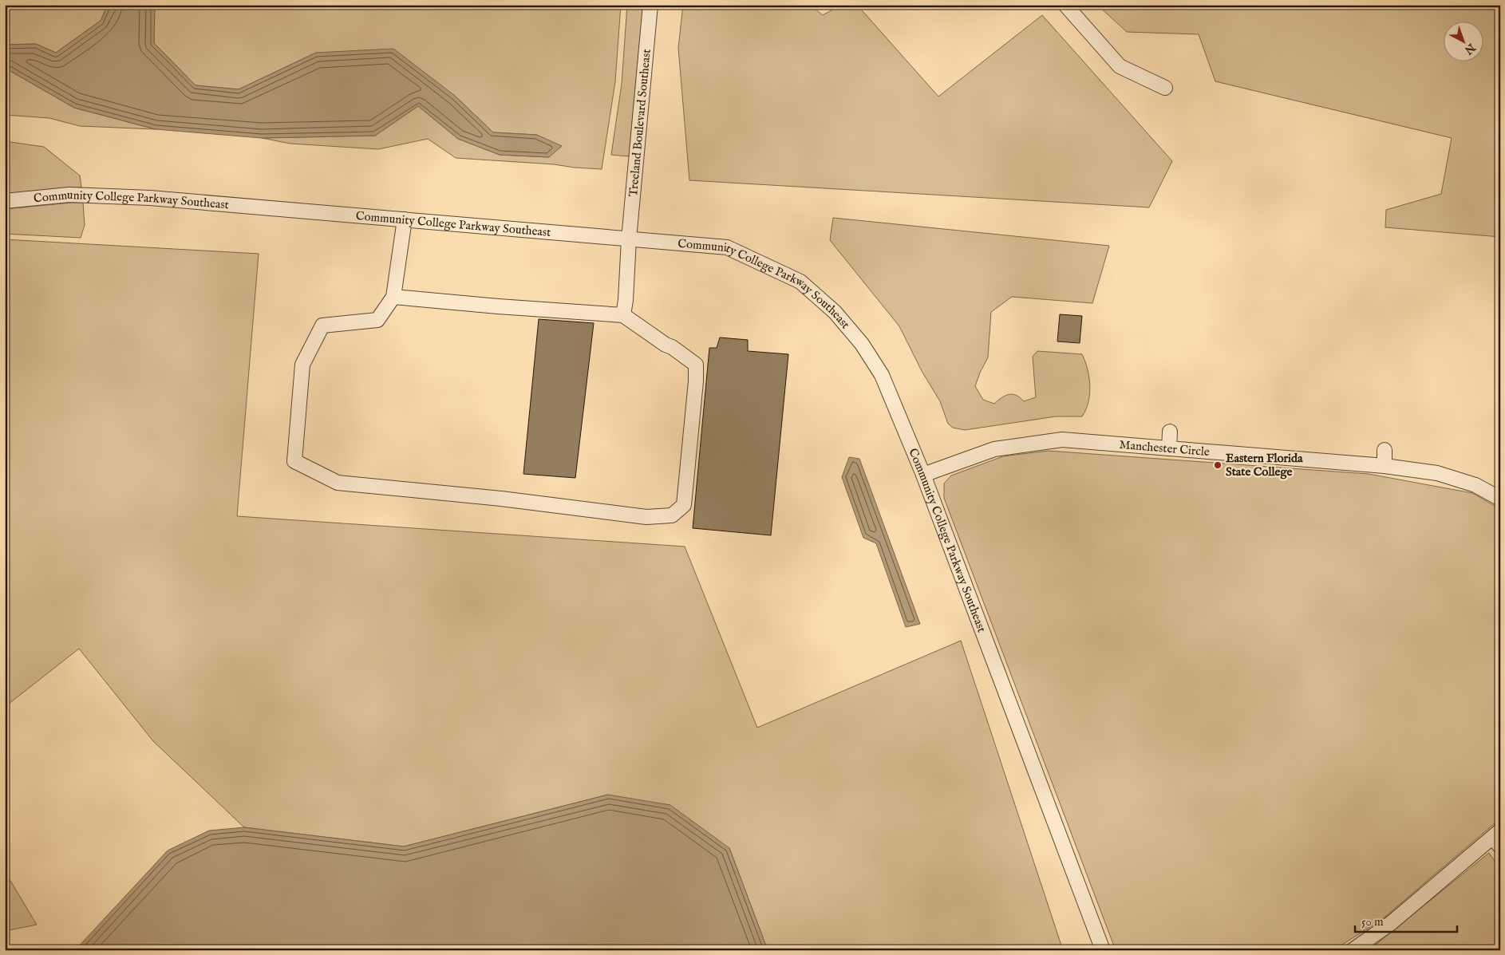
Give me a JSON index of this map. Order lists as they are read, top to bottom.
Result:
{
  "streets": {
    "street": ["Treeland Boulevard Southeast", "Community College Parkway Southeast", "Manchester Circle"]
  },
  "crossings": [
    ["Treeland Boulevard Southeast", "Community College Parkway Southeast"],
    ["Community College Parkway Southeast", "Manchester Circle"]
  ],
  "places": ["Eastern Florida State College"],
  "scale_bar": "50 m",
  "north": "bottom right"
}
